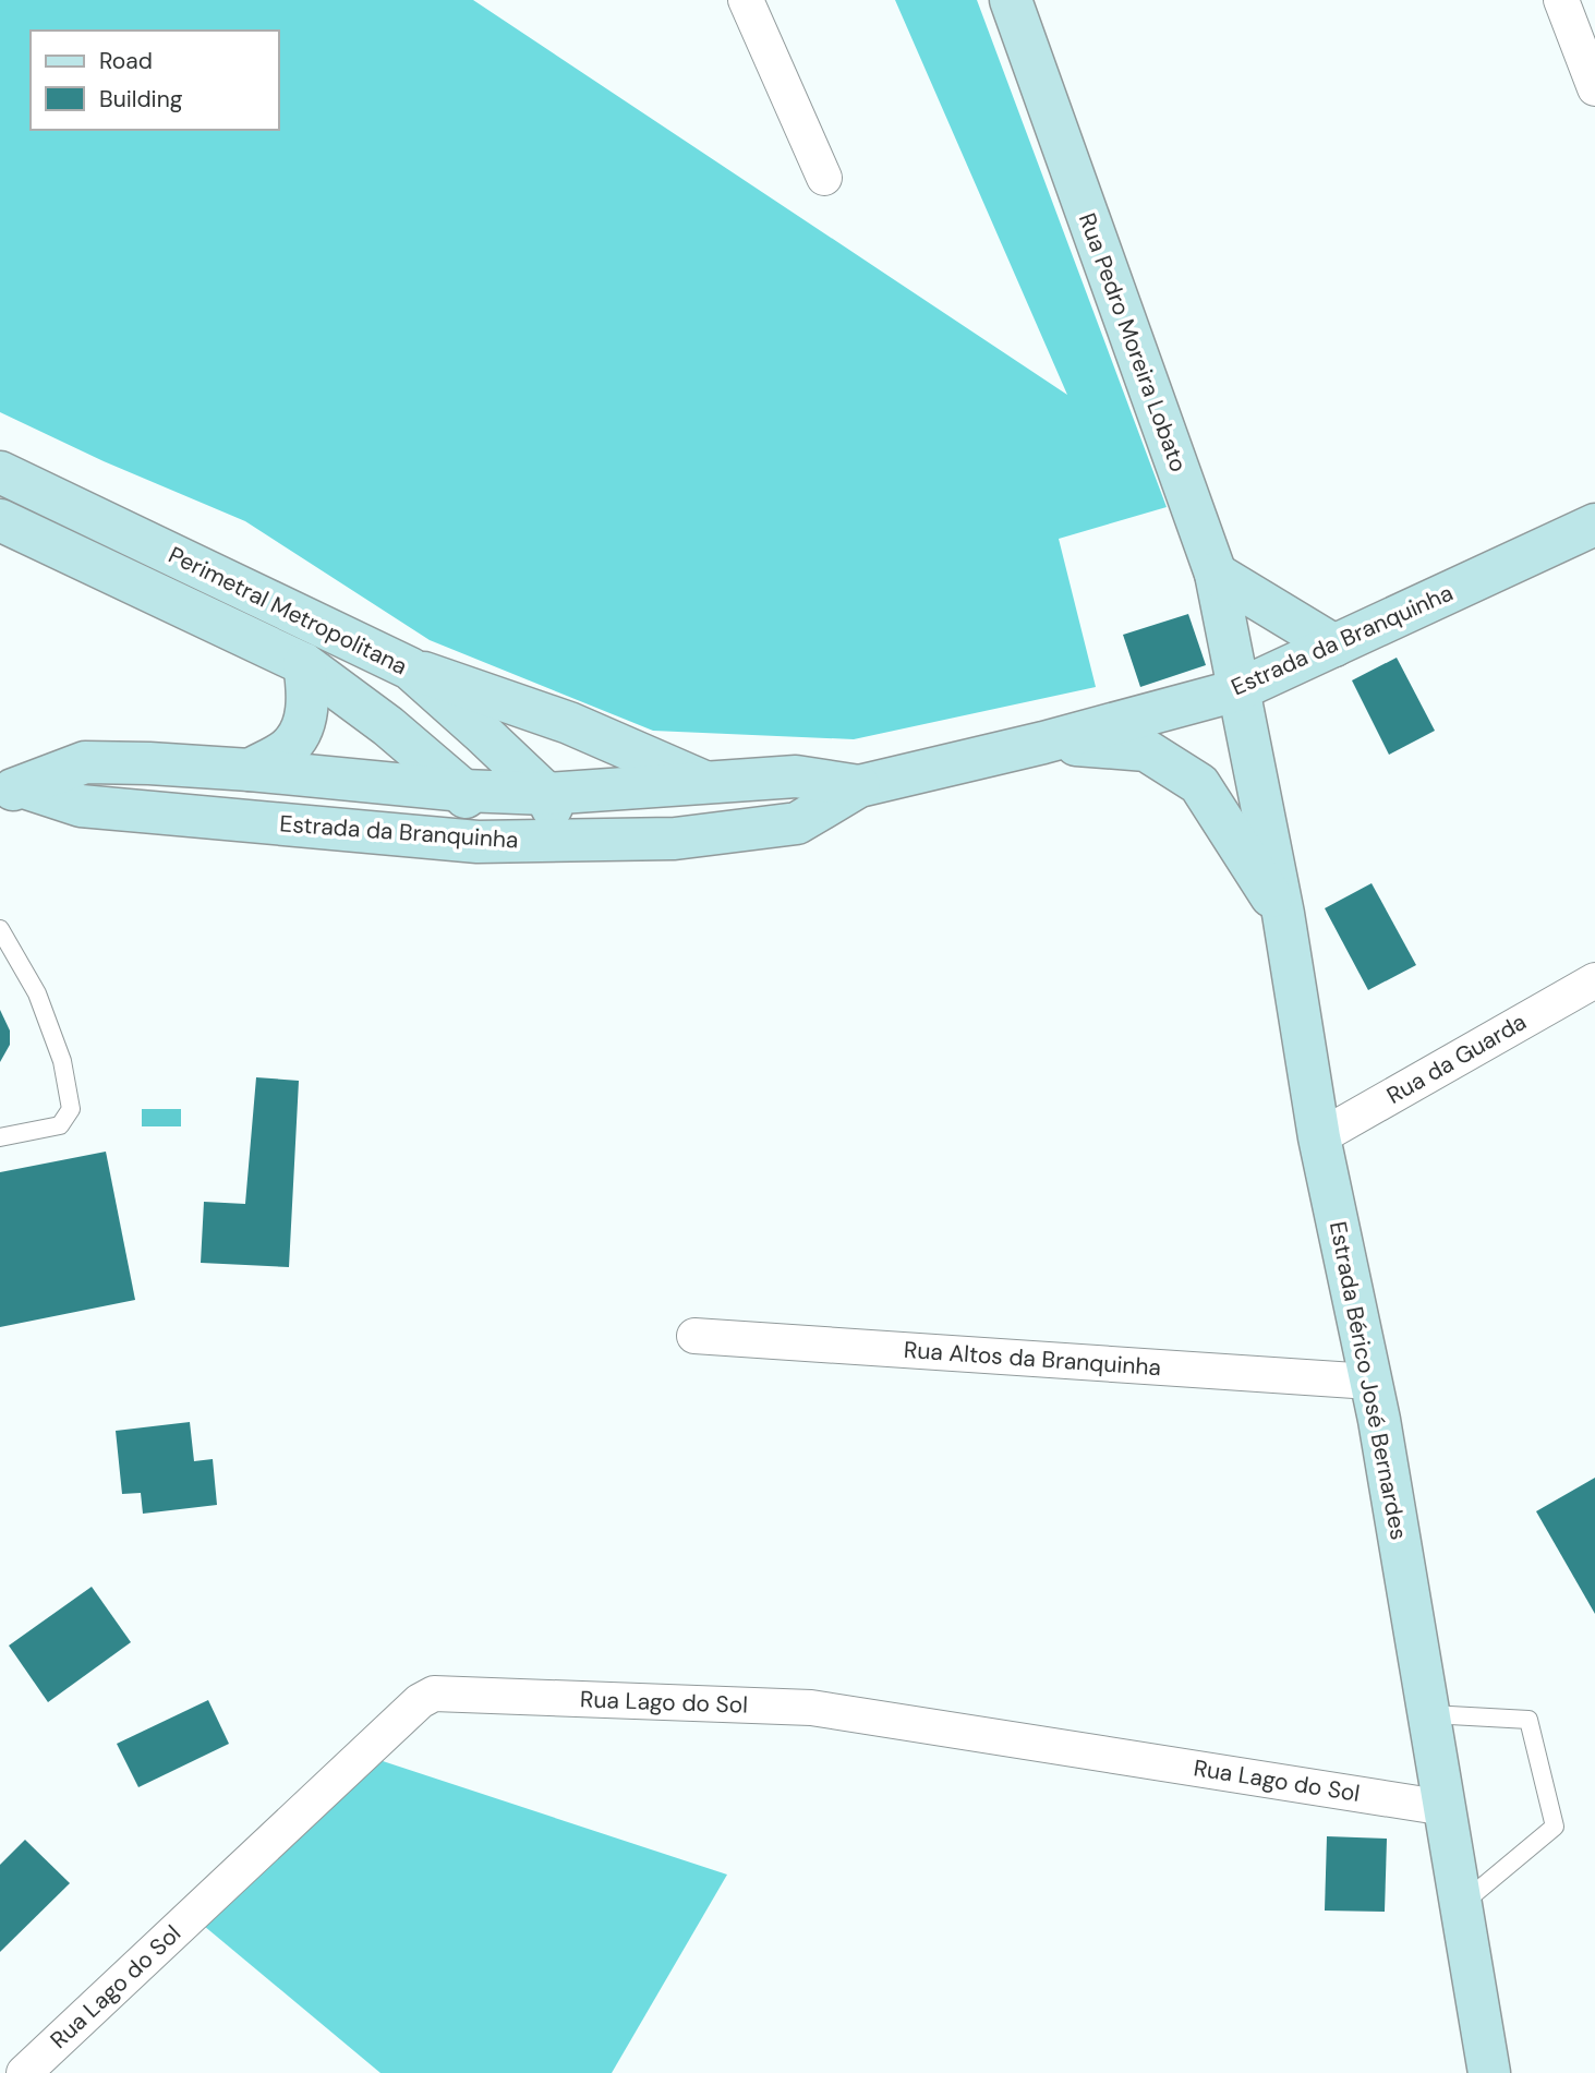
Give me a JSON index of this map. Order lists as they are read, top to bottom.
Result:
{
  "streets": {
    "main road": [
      "Rua Pedro Moreira Lobato",
      "Perimetral Metropolitana",
      "Estrada da Branquinha",
      "Estrada Bérico José Bernardes"
    ],
    "street": ["Rua da Guarda", "Rua Altos da Branquinha", "Rua Lago do Sol"]
  },
  "crossings": [
    ["Rua Pedro Moreira Lobato", "Estrada da Branquinha"],
    ["Rua Pedro Moreira Lobato", "Estrada Bérico José Bernardes"],
    ["Perimetral Metropolitana", "Estrada da Branquinha"],
    ["Estrada da Branquinha", "Estrada Bérico José Bernardes"],
    ["Rua da Guarda", "Estrada Bérico José Bernardes"],
    ["Rua Altos da Branquinha", "Estrada Bérico José Bernardes"],
    ["Estrada Bérico José Bernardes", "Rua Lago do Sol"]
  ],
  "legend": ["Road", "Building"]
}
